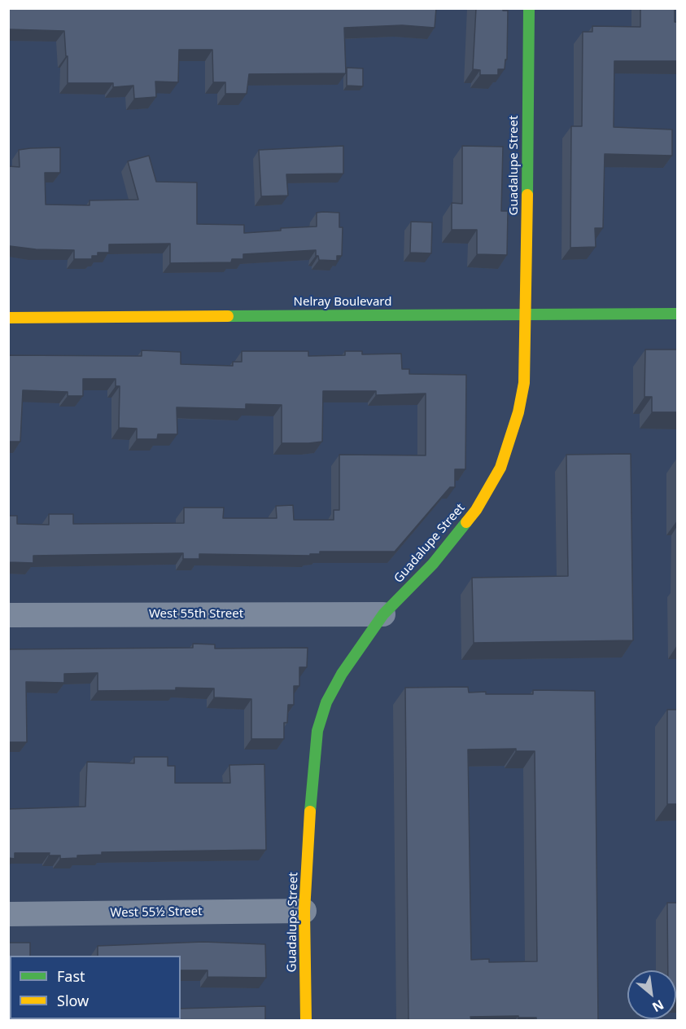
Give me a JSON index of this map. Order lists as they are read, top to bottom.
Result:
{
  "streets": {
    "street": [
      "Guadalupe Street",
      "Nelray Boulevard",
      "West 55th Street",
      "West 55½ Street"
    ]
  },
  "crossings": [
    ["Guadalupe Street", "Nelray Boulevard"],
    ["Guadalupe Street", "West 55th Street"],
    ["Guadalupe Street", "West 55½ Street"]
  ],
  "legend": ["Fast", "Slow"],
  "north": "bottom right"
}
